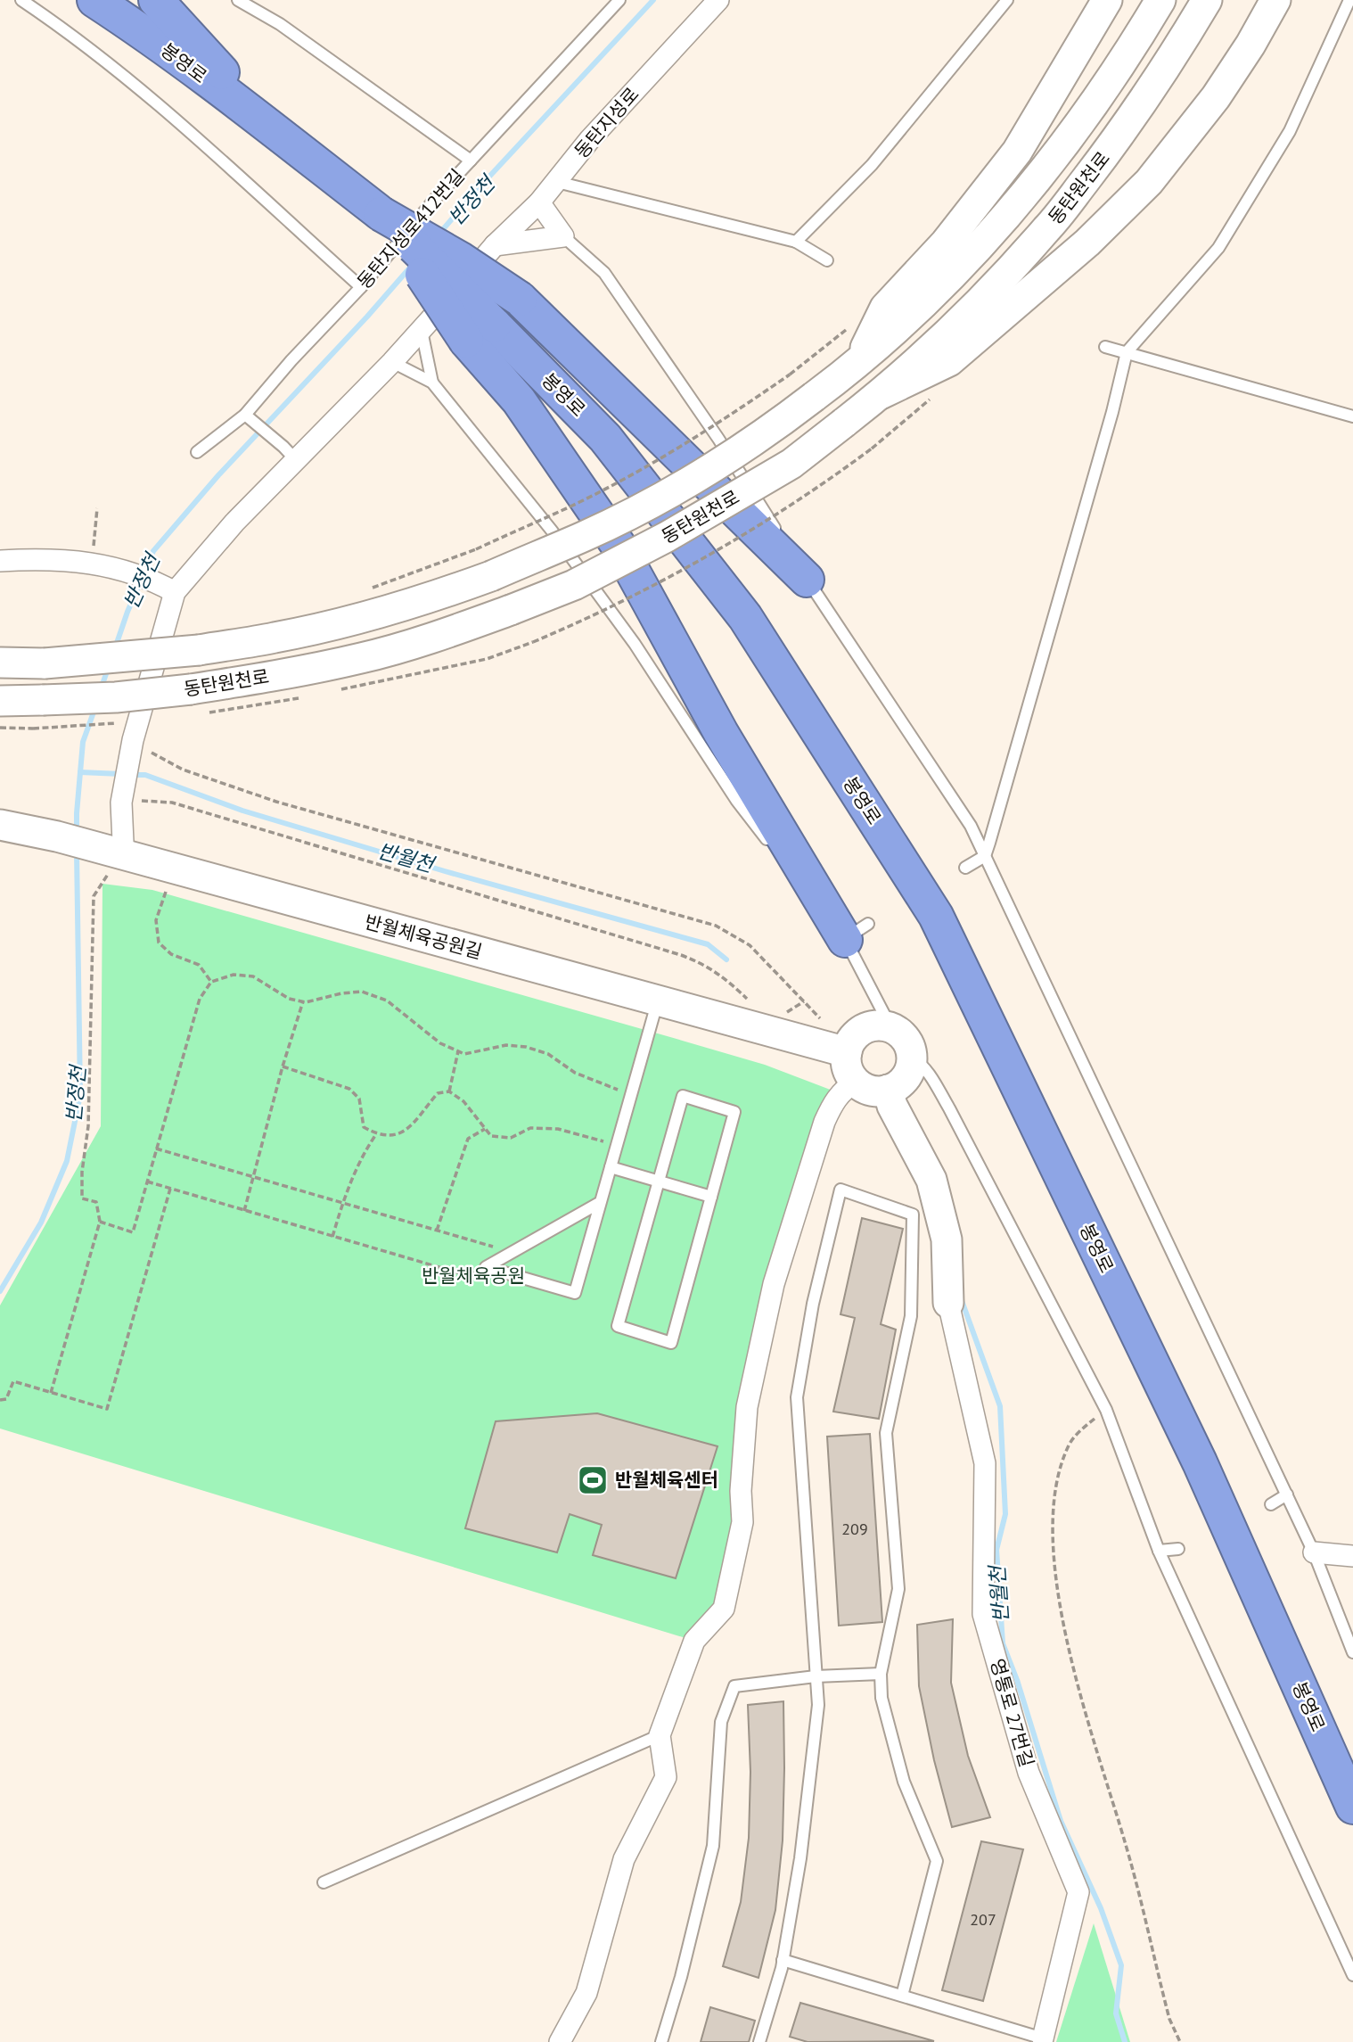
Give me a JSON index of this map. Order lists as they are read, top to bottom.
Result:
{
  "streets": {
    "highway": ["봉영로"],
    "main road": ["동탄원천로", "반월체육공원길"],
    "street": ["동탄지성로", "영통로 27번길"],
    "lane": ["동탄지성로412번길"]
  },
  "water": ["반정천", "반월천"],
  "parks": ["반월체육공원"],
  "places": {
    "sports": ["반월체육센터"]
  },
  "house_numbers": ["209", "207"]
}
